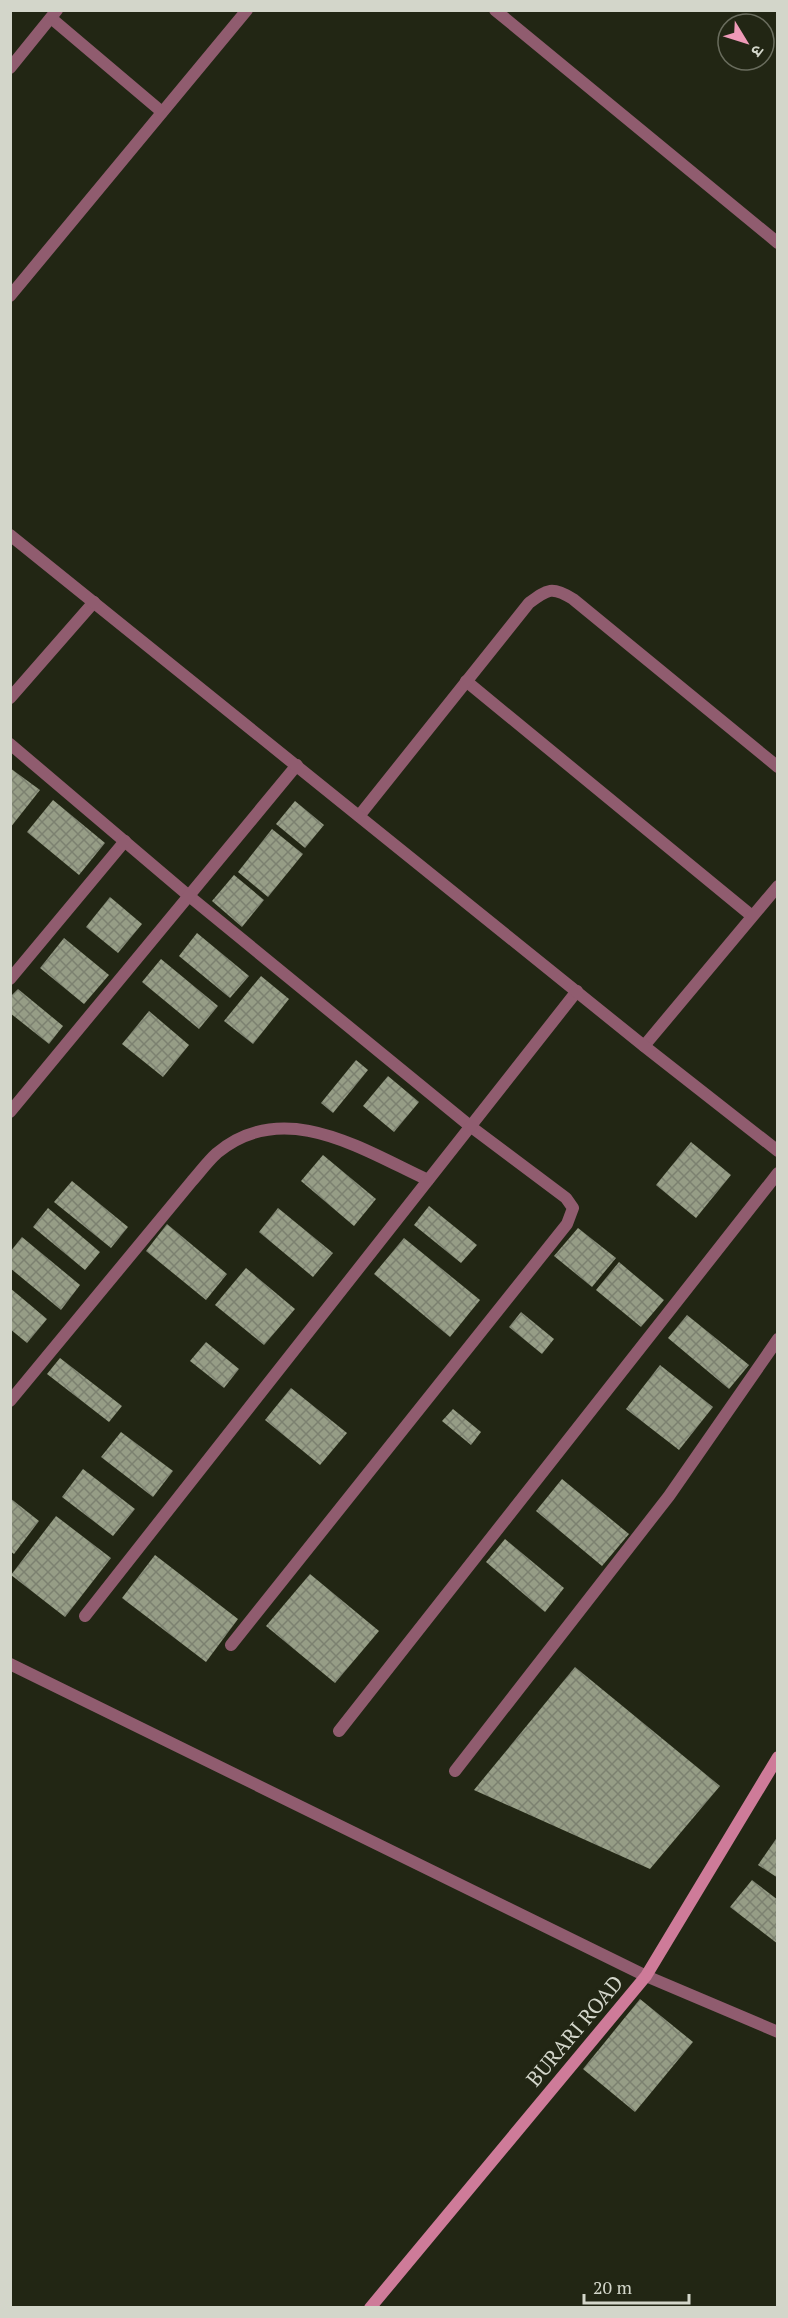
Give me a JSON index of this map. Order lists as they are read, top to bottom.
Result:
{
  "streets": {
    "main road": ["BURARI ROAD"]
  },
  "scale_bar": "20 m",
  "north": "bottom right"
}
